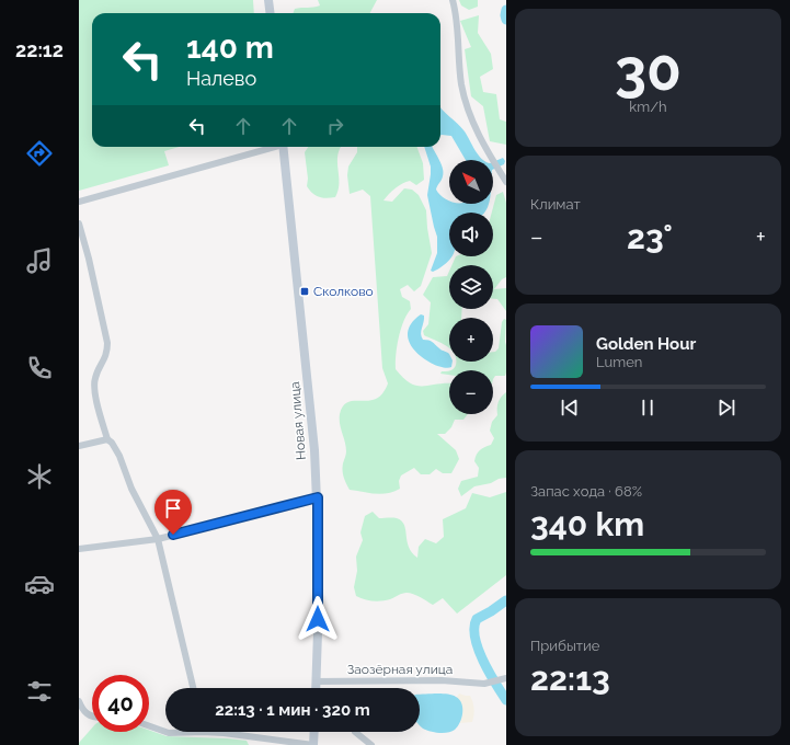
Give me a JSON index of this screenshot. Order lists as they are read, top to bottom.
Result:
{
  "streets": {
    "street": ["Новая улица", "Заозёрная улица"]
  },
  "crossings": [
    ["Новая улица", "Заозёрная улица"]
  ],
  "places": {
    "transit": ["Сколково"]
  },
  "north": "top left",
  "page": {
    "tabs": "22:12",
    "tile": [
      ["30", "km/h"],
      "Климат",
      ["Запас хода · 68%", "340 km"],
      ["Прибытие", "22:13"]
    ],
    "turn": ["140 m", "Налево"],
    "map_buttons": ["+", "−"],
    "heat": ["−", "23°", "+"],
    "song": ["Golden Hour", "Lumen"],
    "limit": "40",
    "trip": "22:13 · 1 мин · 320 m"
  }
}
